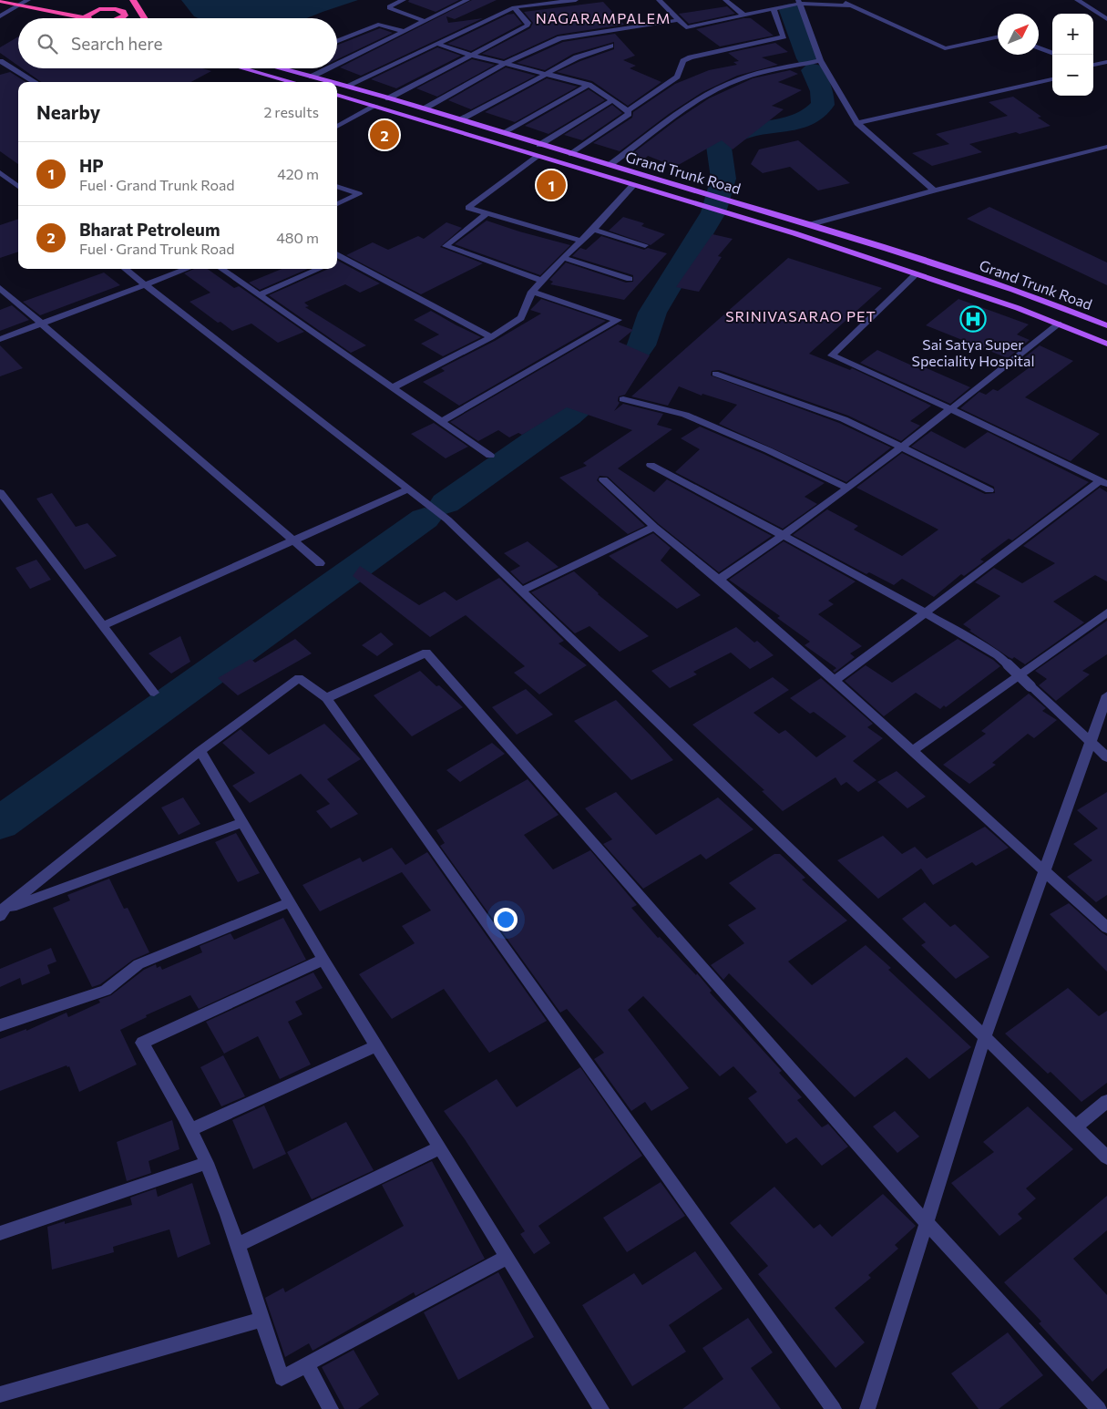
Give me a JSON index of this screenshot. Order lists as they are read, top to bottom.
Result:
{
  "streets": {
    "main road": ["Grand Trunk Road"]
  },
  "districts": ["NAGARAMPALEM", "SRINIVASARAO PET"],
  "places": {
    "hospital": ["Sai Satya Super Speciality Hospital"]
  },
  "north": "top right",
  "page": {
    "map_buttons": ["+", "−"],
    "search": "Search here",
    "heading": ["Nearby", "2 results"],
    "pins": ["2", "1"],
    "list": [
      {
        "mark": "1",
        "name": "HP",
        "note": "Fuel · Grand Trunk Road",
        "value": "420 m"
      },
      {
        "mark": "2",
        "name": "Bharat Petroleum",
        "note": "Fuel · Grand Trunk Road",
        "value": "480 m"
      }
    ]
  }
}
